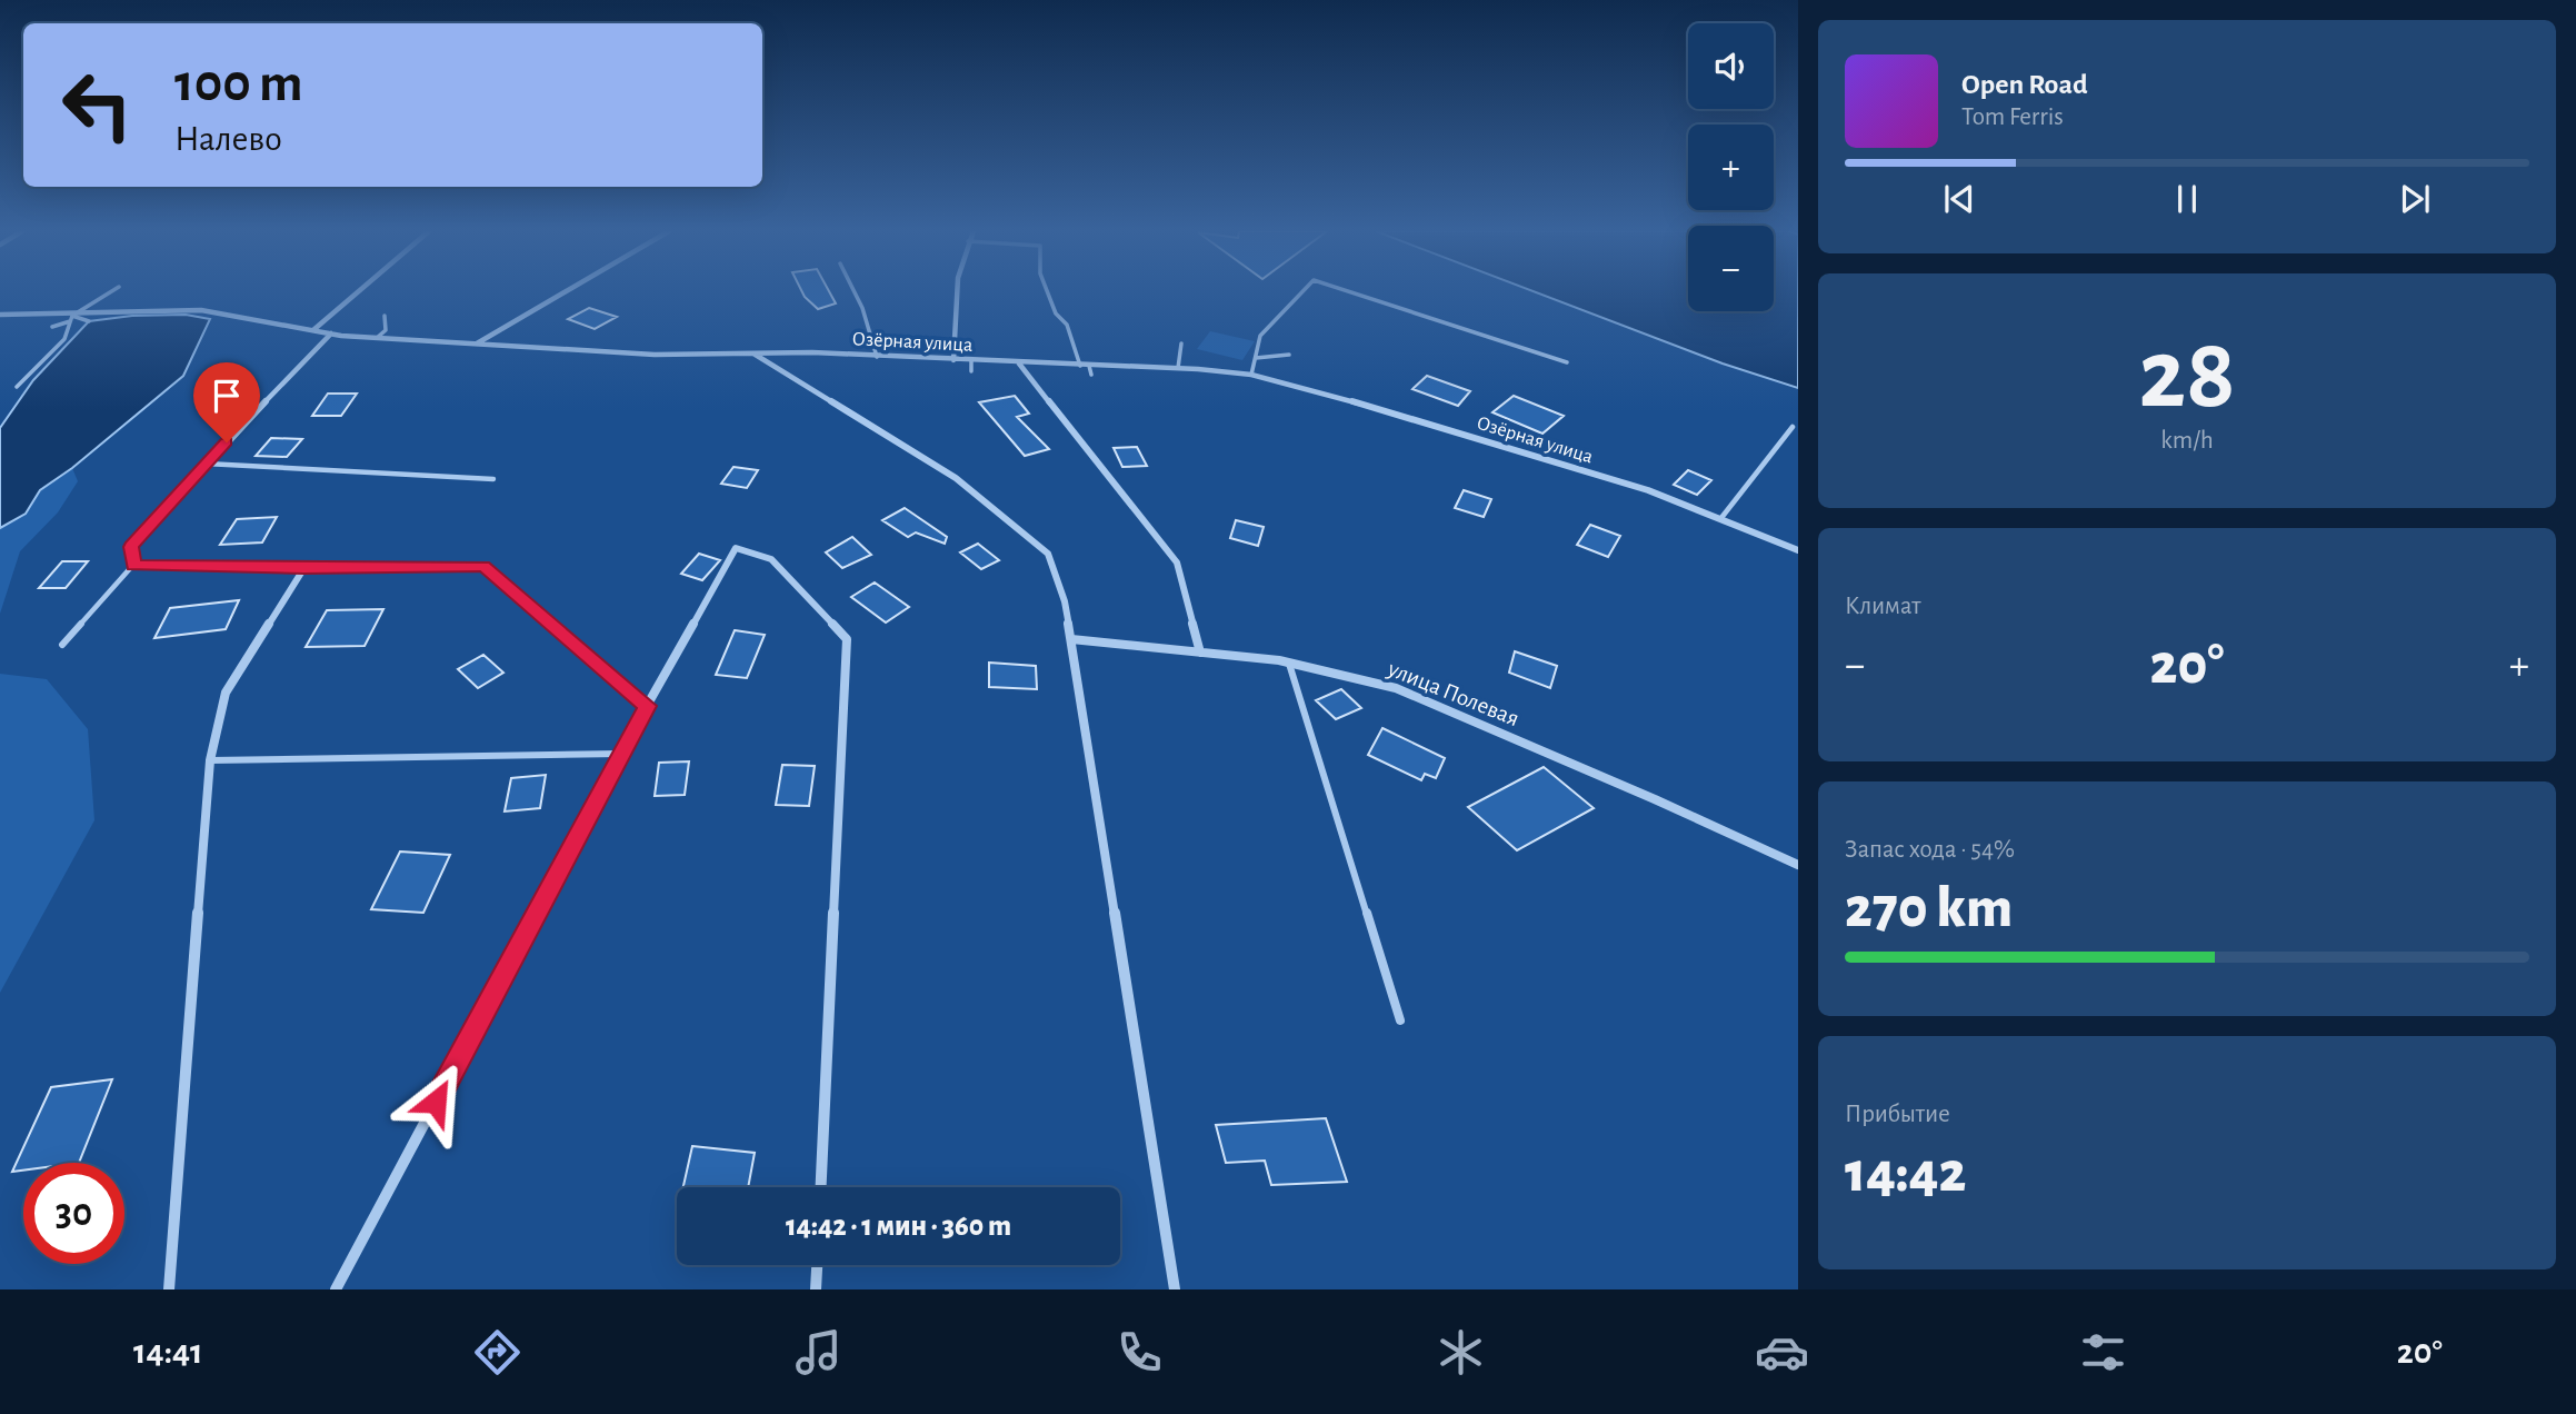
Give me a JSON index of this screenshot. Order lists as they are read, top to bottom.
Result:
{
  "streets": {
    "street": ["Озёрная улица", "улица Полевая"]
  },
  "page": {
    "map_buttons": ["+", "−"],
    "turn": ["100 m", "Налево"],
    "song": ["Open Road", "Tom Ferris"],
    "tile": [
      ["28", "km/h"],
      "Климат",
      ["Запас хода · 54%", "270 km"],
      ["Прибытие", "14:42"]
    ],
    "heat": ["−", "20°", "+"],
    "limit": "30",
    "trip": "14:42 · 1 мин · 360 m",
    "tabs": ["14:41", "20°"]
  }
}
